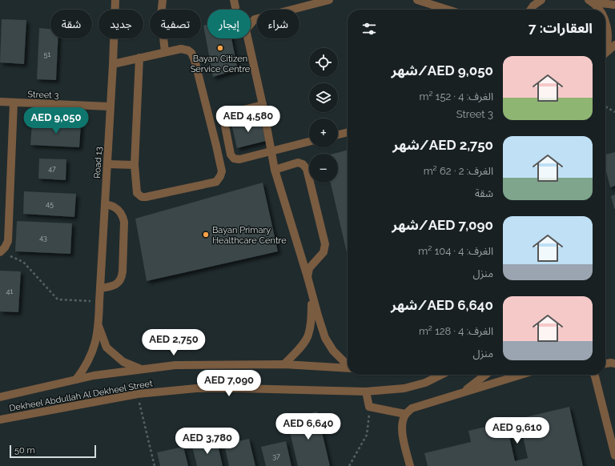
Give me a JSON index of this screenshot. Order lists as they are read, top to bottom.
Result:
{
  "streets": {
    "street": ["Street 3", "Road 13", "Dekheel Abdullah Al Dekheel Street"]
  },
  "crossings": [
    ["Street 3", "Road 13"],
    ["Road 13", "Dekheel Abdullah Al Dekheel Street"]
  ],
  "places": ["Bayan Citizen Service Centre", "Bayan Primary Healthcare Centre"],
  "house_numbers": [
    "51",
    "47",
    "45",
    "43",
    "41",
    "37"
  ],
  "scale_bar": "50 m",
  "page": {
    "chip": [
      "شراء",
      "إيجار",
      "تصفية",
      "جديد",
      "شقة"
    ],
    "heading": "العقارات: 7",
    "map_buttons": ["+", "−"],
    "list": [
      {
        "name": "AED 9,050/شهر",
        "note": "الغرف: 4 · 152 m² · Street 3"
      },
      {
        "name": "AED 2,750/شهر",
        "note": "الغرف: 2 · 62 m² · شقة"
      },
      {
        "name": "AED 7,090/شهر",
        "note": "الغرف: 4 · 104 m² · منزل"
      },
      {
        "name": "AED 6,640/شهر",
        "note": "الغرف: 4 · 128 m² · منزل"
      }
    ],
    "price": [
      "AED 4,580",
      "AED 9,050",
      "AED 2,750",
      "AED 7,090",
      "AED 6,640",
      "AED 9,610",
      "AED 3,780"
    ],
    "scale": "50 m"
  }
}
